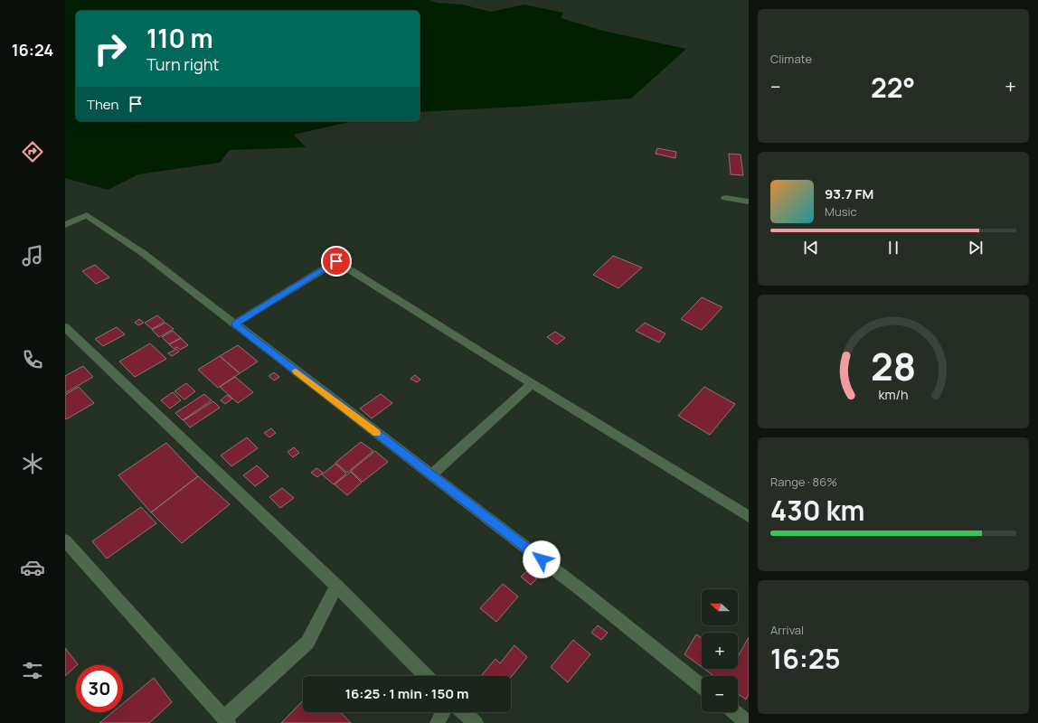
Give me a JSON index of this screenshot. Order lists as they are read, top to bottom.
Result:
{
  "north": "left",
  "page": {
    "tabs": "16:24",
    "tile": [
      "Climate",
      ["Range · 86%", "430 km"],
      ["Arrival", "16:25"]
    ],
    "turn": ["110 m", "Turn right"],
    "heat": ["−", "22°", "+"],
    "then": "Then",
    "song": ["93.7 FM", "Music"],
    "map_buttons": ["+", "−"],
    "limit": "30",
    "trip": "16:25 · 1 min · 150 m",
    "gauge": ["28", "km/h"]
  }
}
